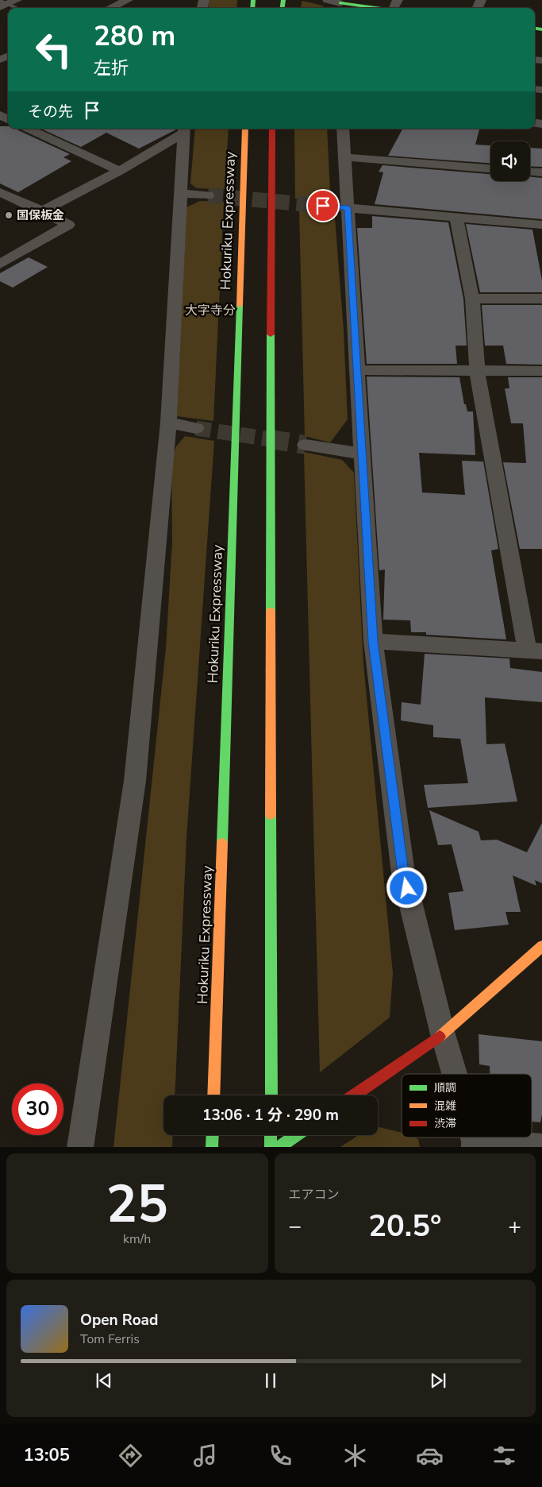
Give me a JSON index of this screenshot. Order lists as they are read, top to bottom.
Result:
{
  "streets": {
    "main road": ["Hokuriku Expressway"]
  },
  "districts": ["大字寺分"],
  "places": ["国保板金"],
  "legend": ["順調", "混雑", "渋滞"],
  "page": {
    "turn": ["280 m", "左折"],
    "then": "その先",
    "limit": "30",
    "trip": "13:06 · 1 分 · 290 m",
    "tile": [
      ["25", "km/h"],
      "エアコン"
    ],
    "heat": ["−", "20.5°", "+"],
    "song": ["Open Road", "Tom Ferris"],
    "tabs": "13:05"
  }
}
